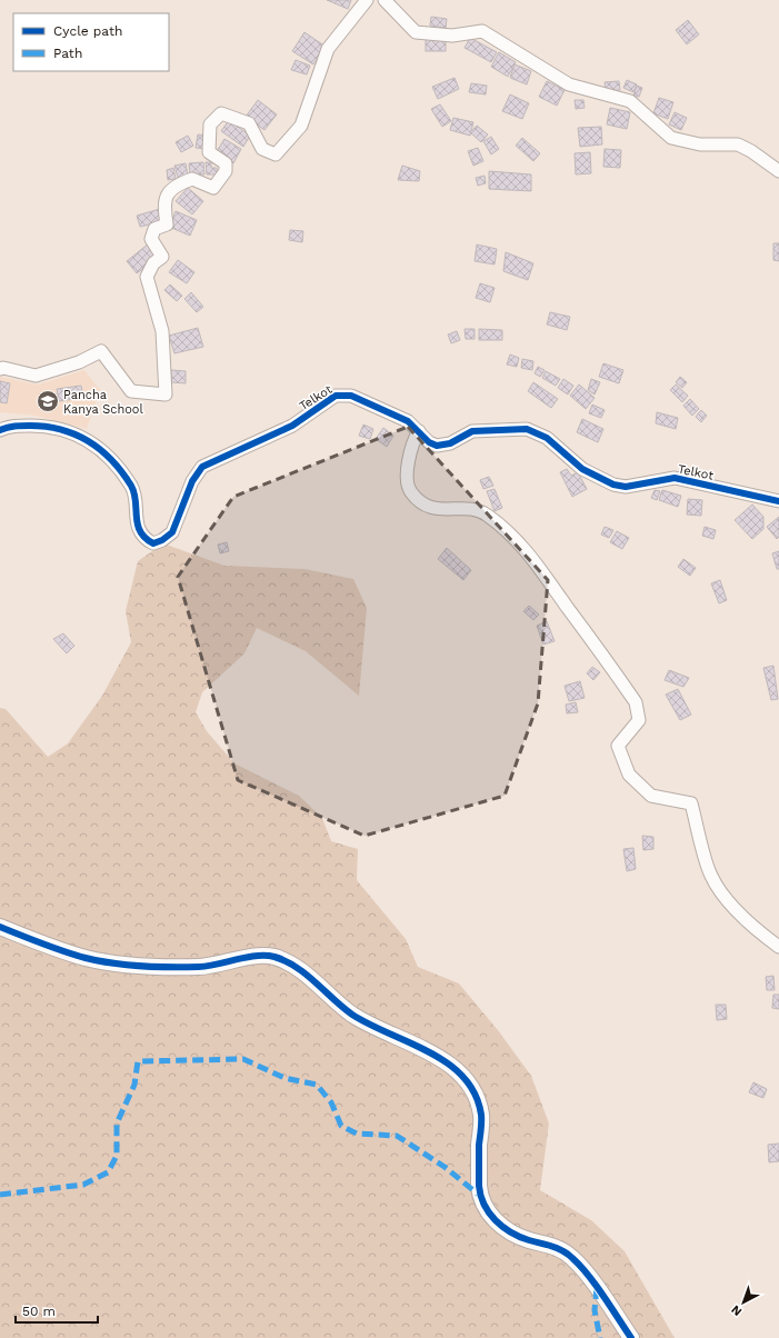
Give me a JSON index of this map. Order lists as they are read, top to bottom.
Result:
{
  "streets": {
    "street": ["Telkot"]
  },
  "places": {
    "school or university": ["Pancha Kanya School"]
  },
  "legend": ["Cycle path", "Path"],
  "scale_bar": "50 m",
  "north": "bottom left"
}
